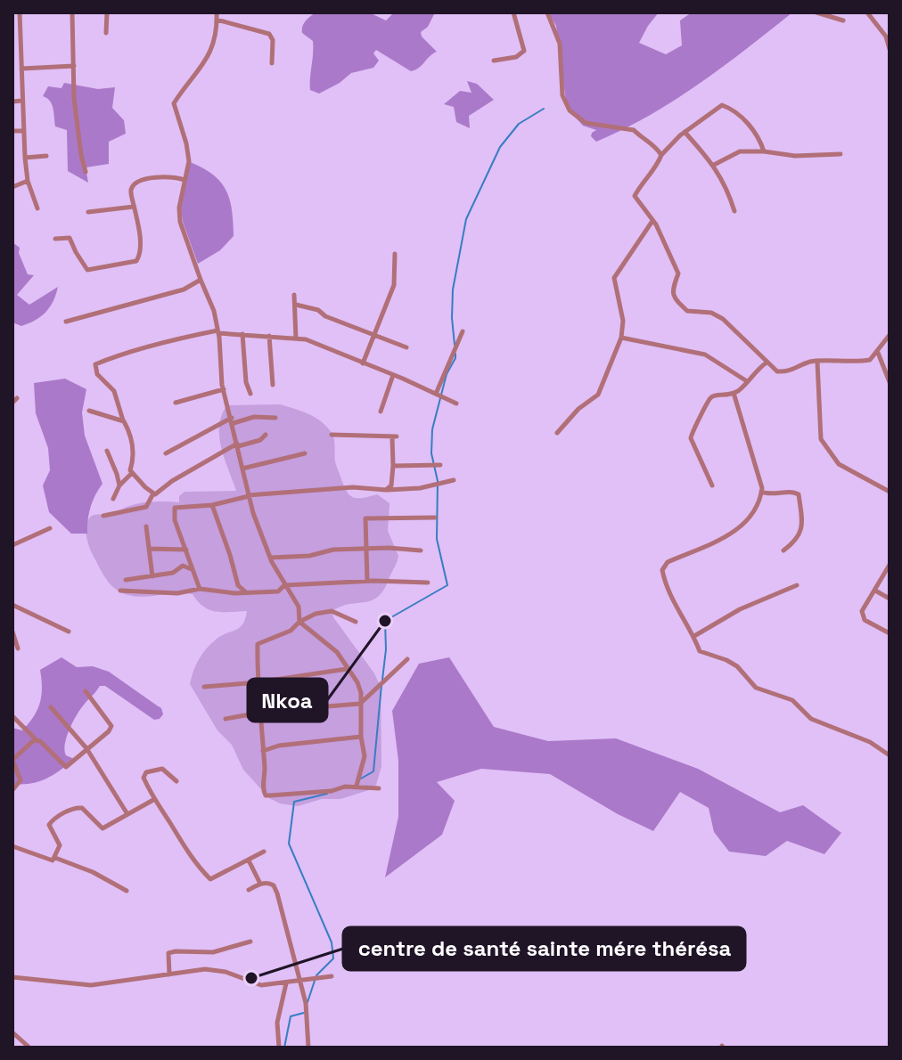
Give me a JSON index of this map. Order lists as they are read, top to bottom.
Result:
{
  "places": ["Nkoa", "centre de santé sainte mére thérésa"]
}
